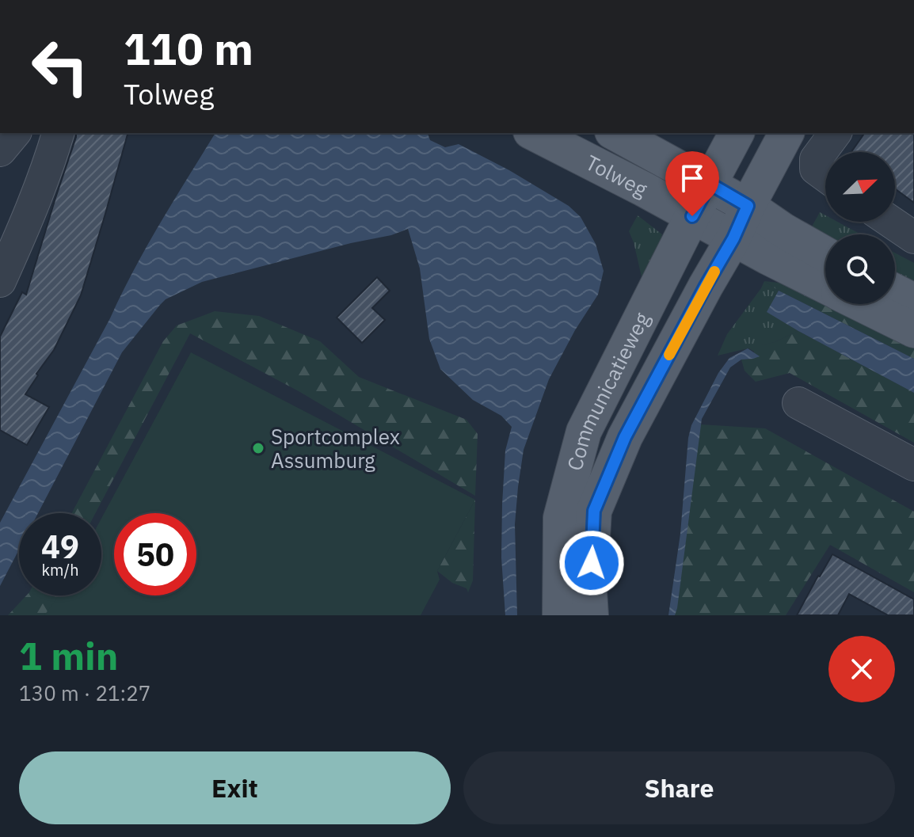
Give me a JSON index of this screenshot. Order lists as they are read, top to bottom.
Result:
{
  "streets": {
    "main road": ["Tolweg", "Communicatieweg"]
  },
  "crossings": [
    ["Tolweg", "Communicatieweg"]
  ],
  "places": ["Sportcomplex Assumburg"],
  "north": "top right",
  "page": {
    "turn": ["110 m", "Tolweg"],
    "speed": "49 km/h",
    "limit": "50",
    "heading": ["1 min", "130 m · 21:27"],
    "buttons": ["Exit", "Share"]
  }
}
